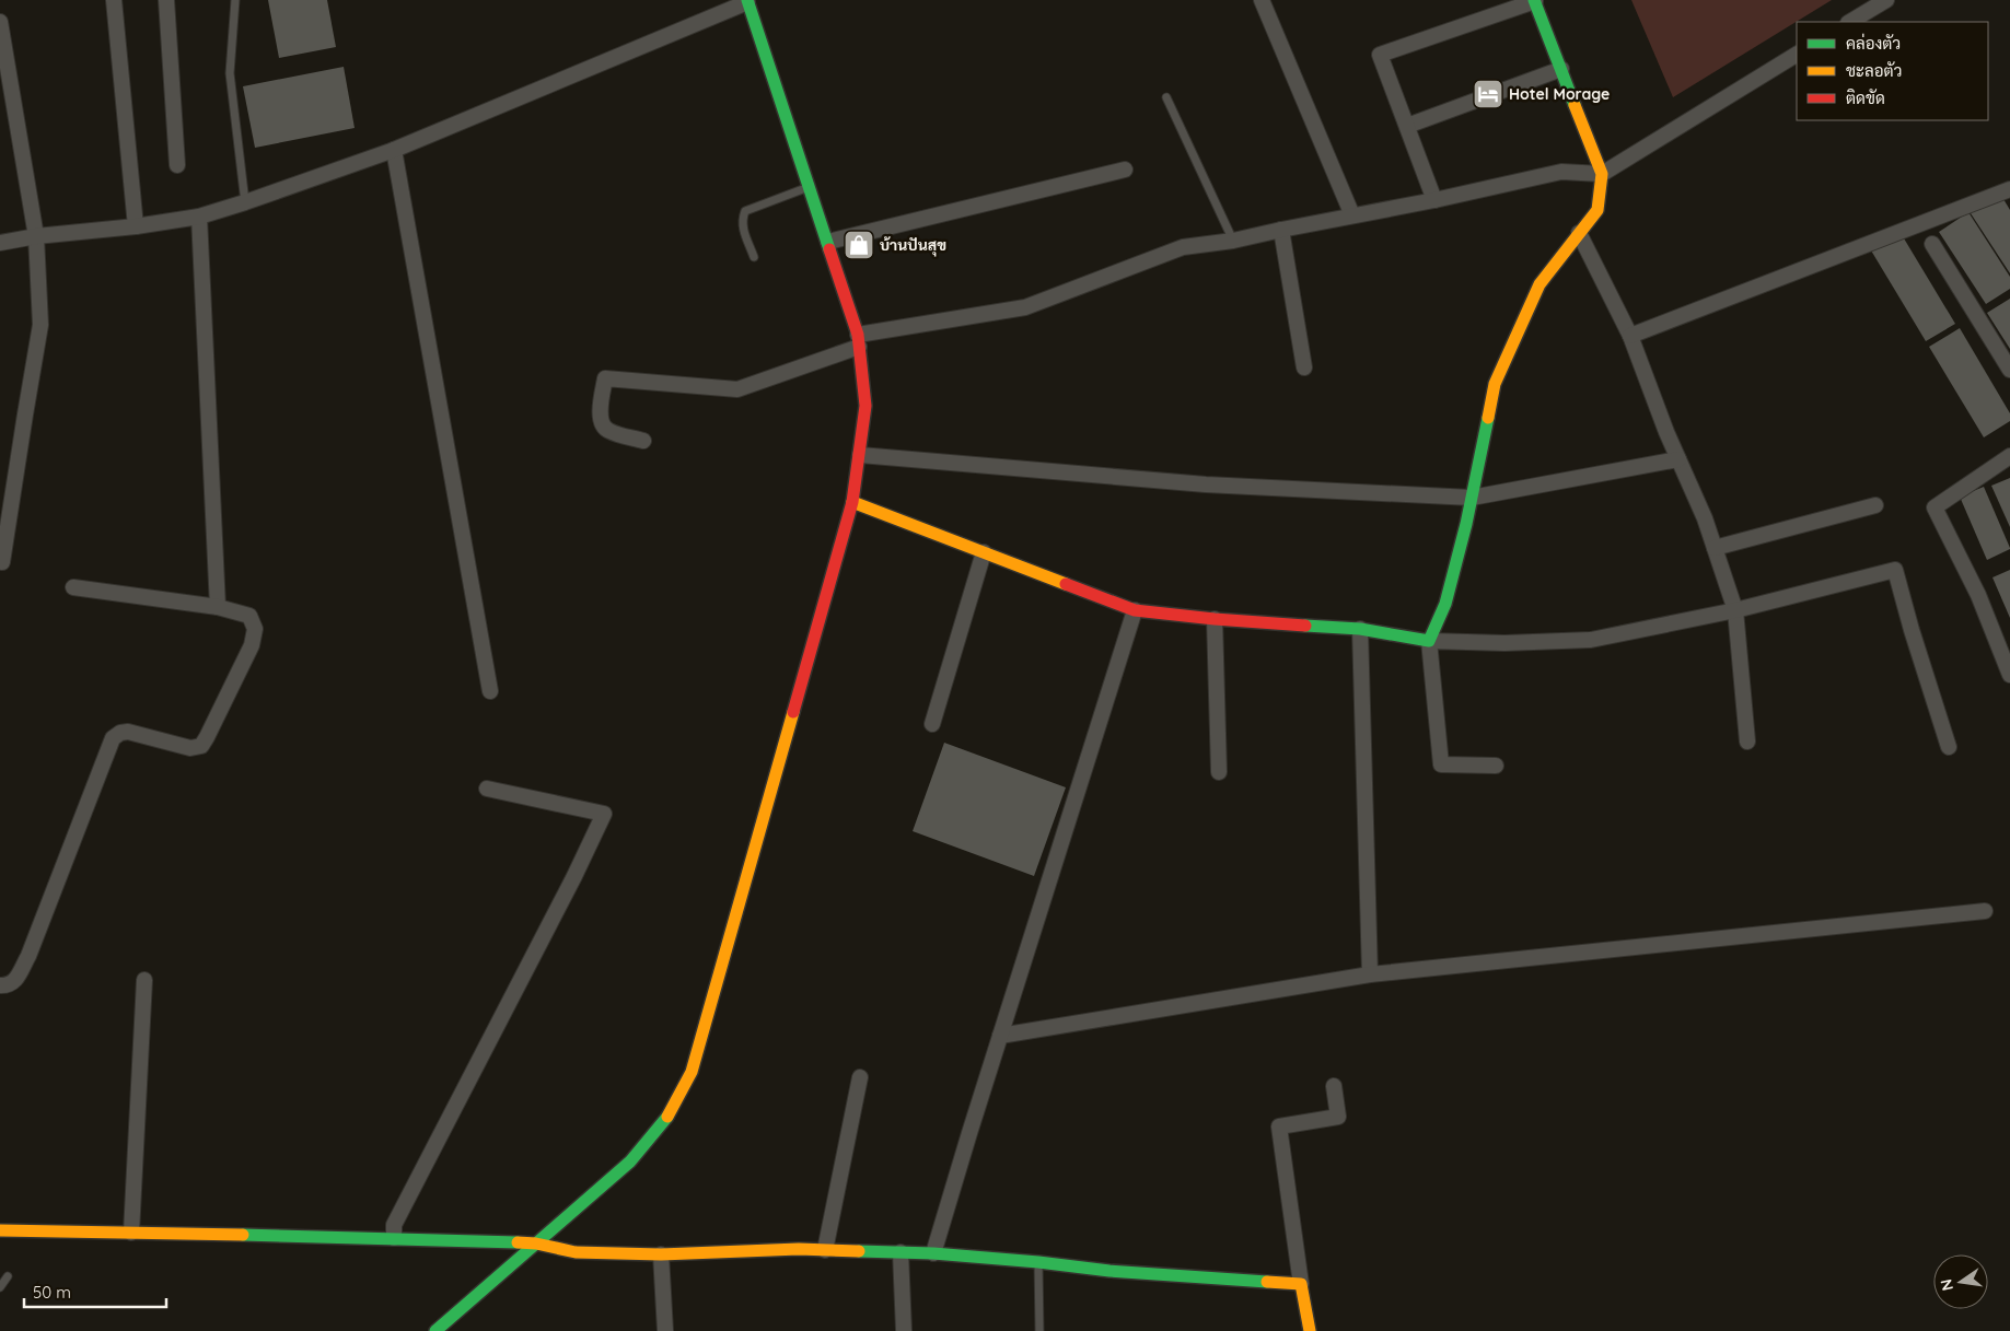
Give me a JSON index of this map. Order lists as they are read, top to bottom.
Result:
{
  "places": {
    "hotel": ["Hotel Morage"],
    "shop": ["บ้านปันสุข"]
  },
  "legend": ["คล่องตัว", "ชะลอตัว", "ติดขัด"],
  "scale_bar": "50 m",
  "north": "left"
}
